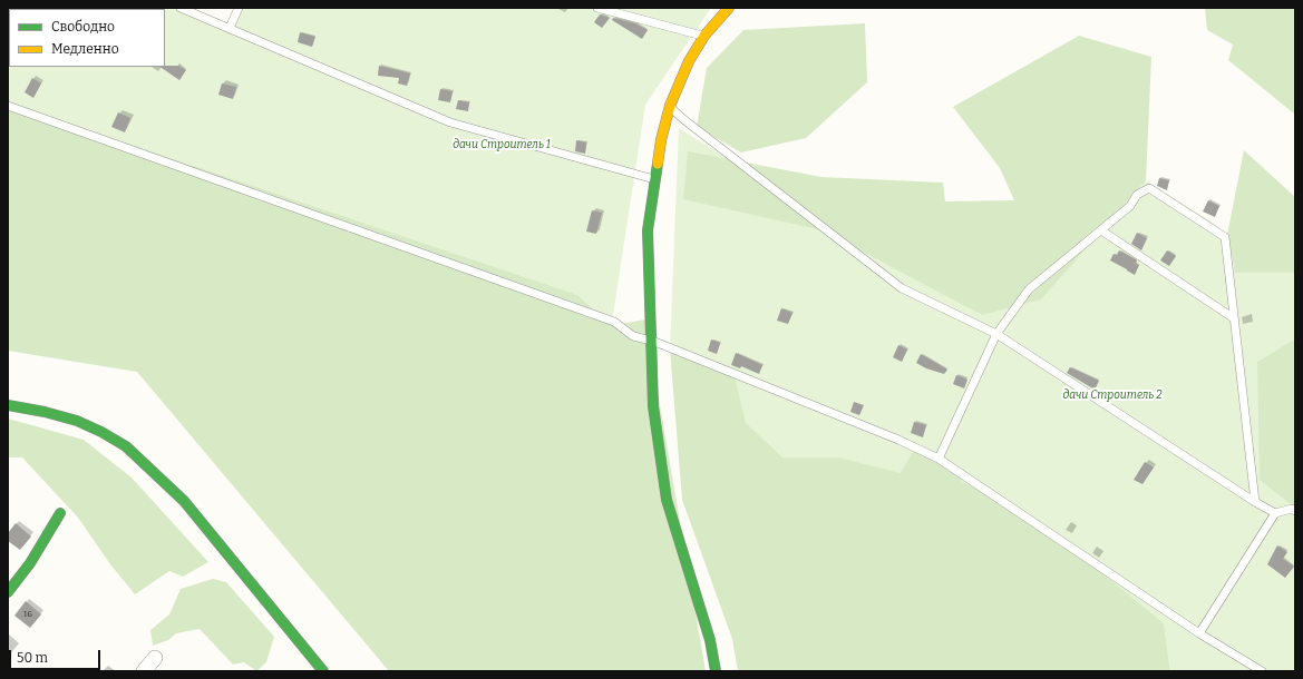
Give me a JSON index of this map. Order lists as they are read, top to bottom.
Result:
{
  "parks": ["дачи Строитель 1", "дачи Строитель 2"],
  "house_numbers": ["16"],
  "legend": ["Свободно", "Медленно"],
  "scale_bar": "50 m"
}
